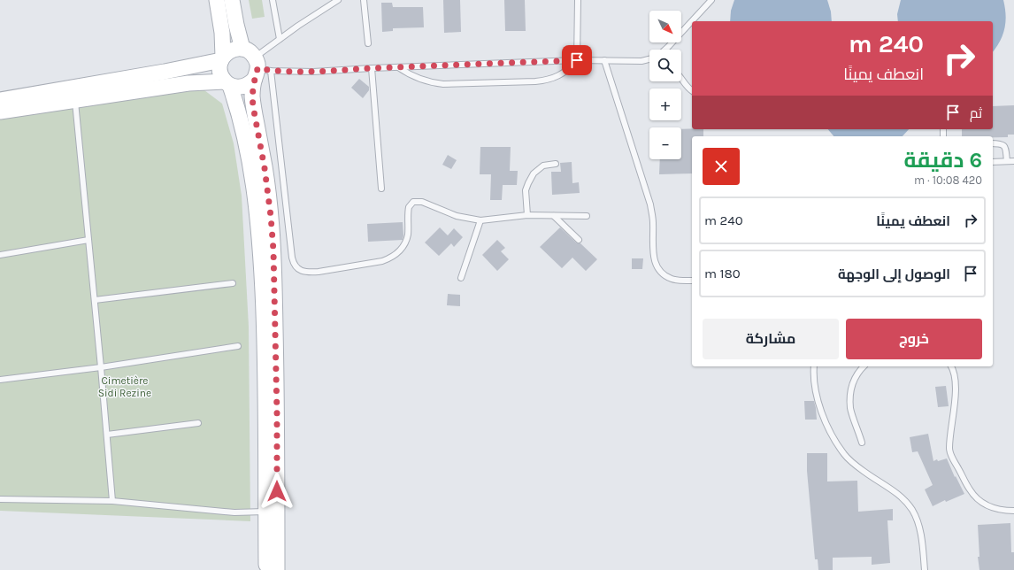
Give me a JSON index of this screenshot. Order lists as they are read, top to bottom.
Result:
{
  "parks": ["Cimetière Sidi Rezine"],
  "north": "bottom right",
  "page": {
    "map_buttons": ["+", "−"],
    "turn": ["240 m", "انعطف يمينًا"],
    "then": "ثم",
    "heading": ["6 دقيقة", "420 m · 10:08"],
    "list": [
      {
        "name": "انعطف يمينًا",
        "value": "240 m"
      },
      {
        "name": "الوصول إلى الوجهة",
        "value": "180 m"
      }
    ],
    "buttons": ["خروج", "مشاركة"]
  }
}
